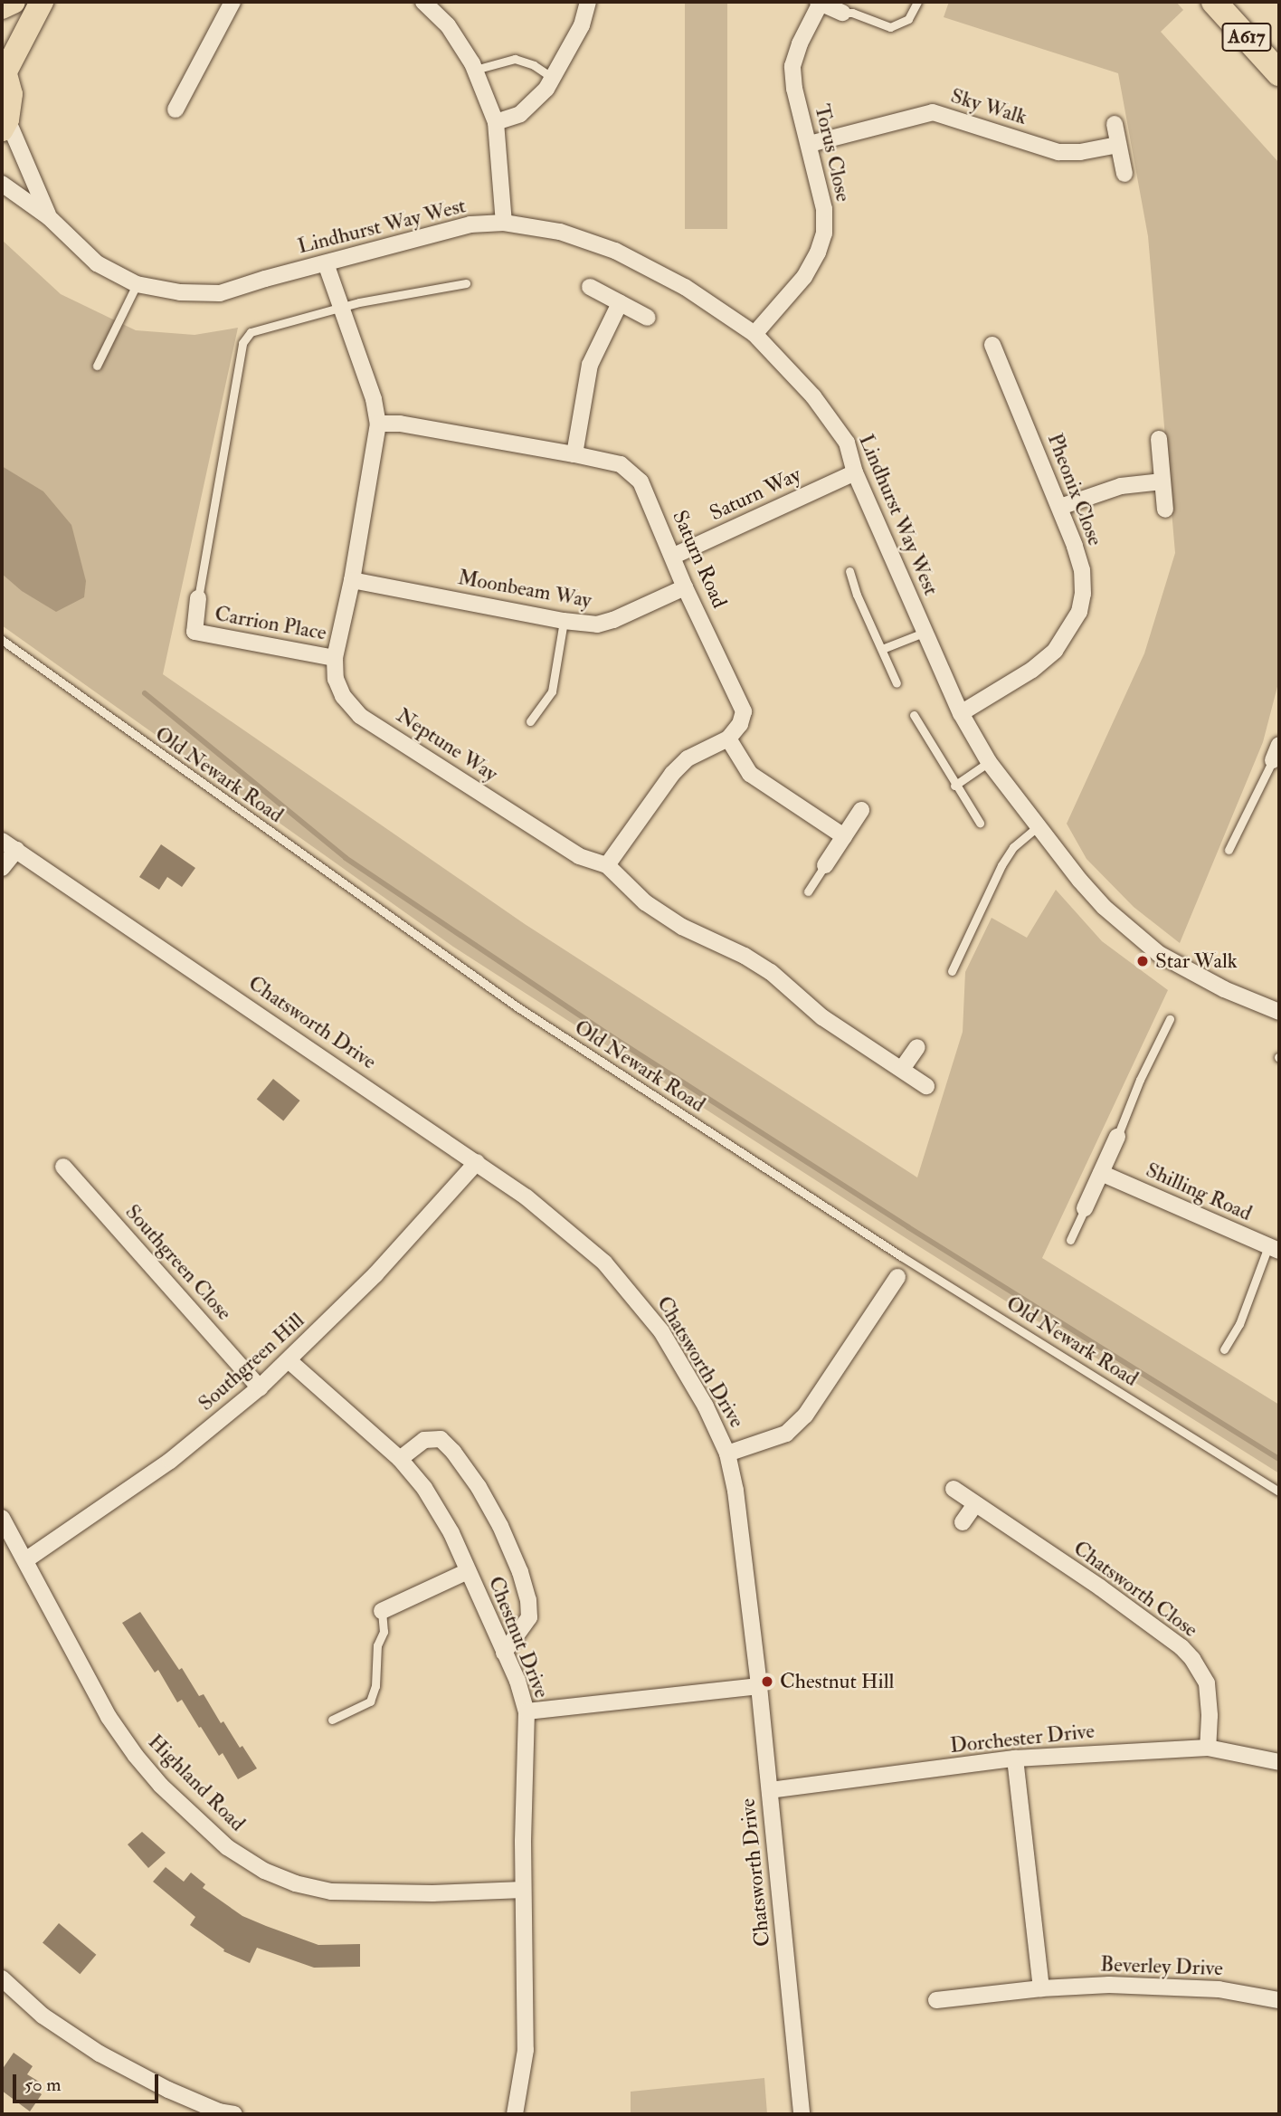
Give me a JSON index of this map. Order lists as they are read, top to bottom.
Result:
{
  "streets": {
    "highway": ["A617"],
    "street": [
      "Sky Walk",
      "Torus Close",
      "Lindhurst Way West",
      "Pheonix Close",
      "Saturn Way",
      "Saturn Road",
      "Moonbeam Way",
      "Carrion Place",
      "Neptune Way",
      "Chatsworth Drive",
      "Shilling Road",
      "Southgreen Close",
      "Southgreen Hill",
      "Chatsworth Close",
      "Chestnut Drive",
      "Dorchester Drive",
      "Highland Road",
      "Beverley Drive"
    ],
    "lane": ["Old Newark Road"]
  },
  "crossings": [
    ["Sky Walk", "Torus Close"],
    ["Torus Close", "Lindhurst Way West"],
    ["Lindhurst Way West", "Pheonix Close"],
    ["Lindhurst Way West", "Saturn Way"],
    ["Lindhurst Way West", "Neptune Way"],
    ["Saturn Way", "Saturn Road"],
    ["Saturn Road", "Moonbeam Way"],
    ["Saturn Road", "Neptune Way"],
    ["Moonbeam Way", "Neptune Way"],
    ["Carrion Place", "Neptune Way"],
    ["Chatsworth Drive", "Southgreen Hill"],
    ["Chatsworth Drive", "Dorchester Drive"],
    ["Southgreen Close", "Southgreen Hill"],
    ["Southgreen Hill", "Chestnut Drive"],
    ["Southgreen Hill", "Highland Road"],
    ["Chatsworth Close", "Dorchester Drive"],
    ["Chestnut Drive", "Highland Road"]
  ],
  "places": ["Star Walk", "Chestnut Hill"],
  "scale_bar": "50 m"
}
